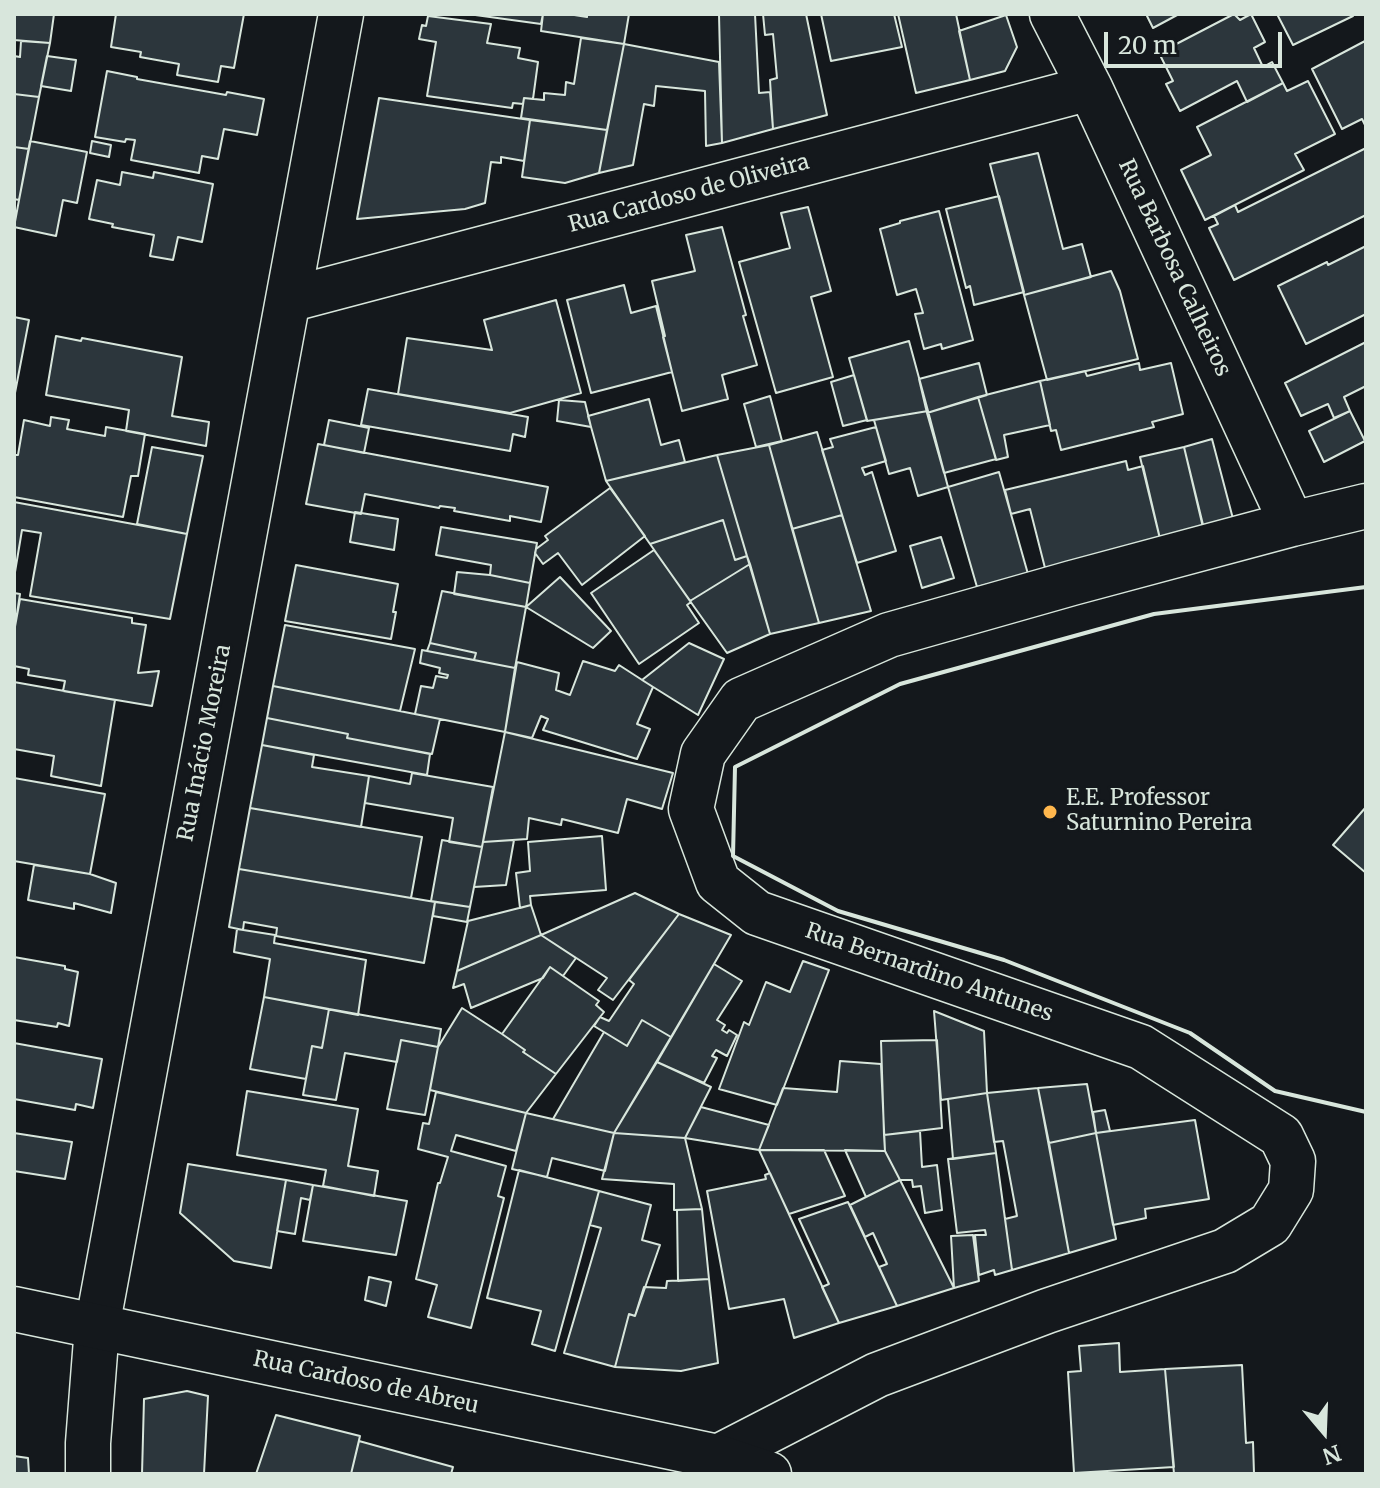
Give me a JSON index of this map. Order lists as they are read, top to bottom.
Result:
{
  "streets": {
    "street": [
      "Rua Cardoso de Oliveira",
      "Rua Barbosa Calheiros",
      "Rua Inácio Moreira",
      "Rua Bernardino Antunes",
      "Rua Cardoso de Abreu"
    ]
  },
  "crossings": [
    ["Rua Cardoso de Oliveira", "Rua Barbosa Calheiros"],
    ["Rua Cardoso de Oliveira", "Rua Inácio Moreira"],
    ["Rua Barbosa Calheiros", "Rua Bernardino Antunes"],
    ["Rua Inácio Moreira", "Rua Cardoso de Abreu"],
    ["Rua Bernardino Antunes", "Rua Cardoso de Abreu"]
  ],
  "places": ["E.E. Professor Saturnino Pereira"],
  "scale_bar": "20 m",
  "north": "bottom"
}
